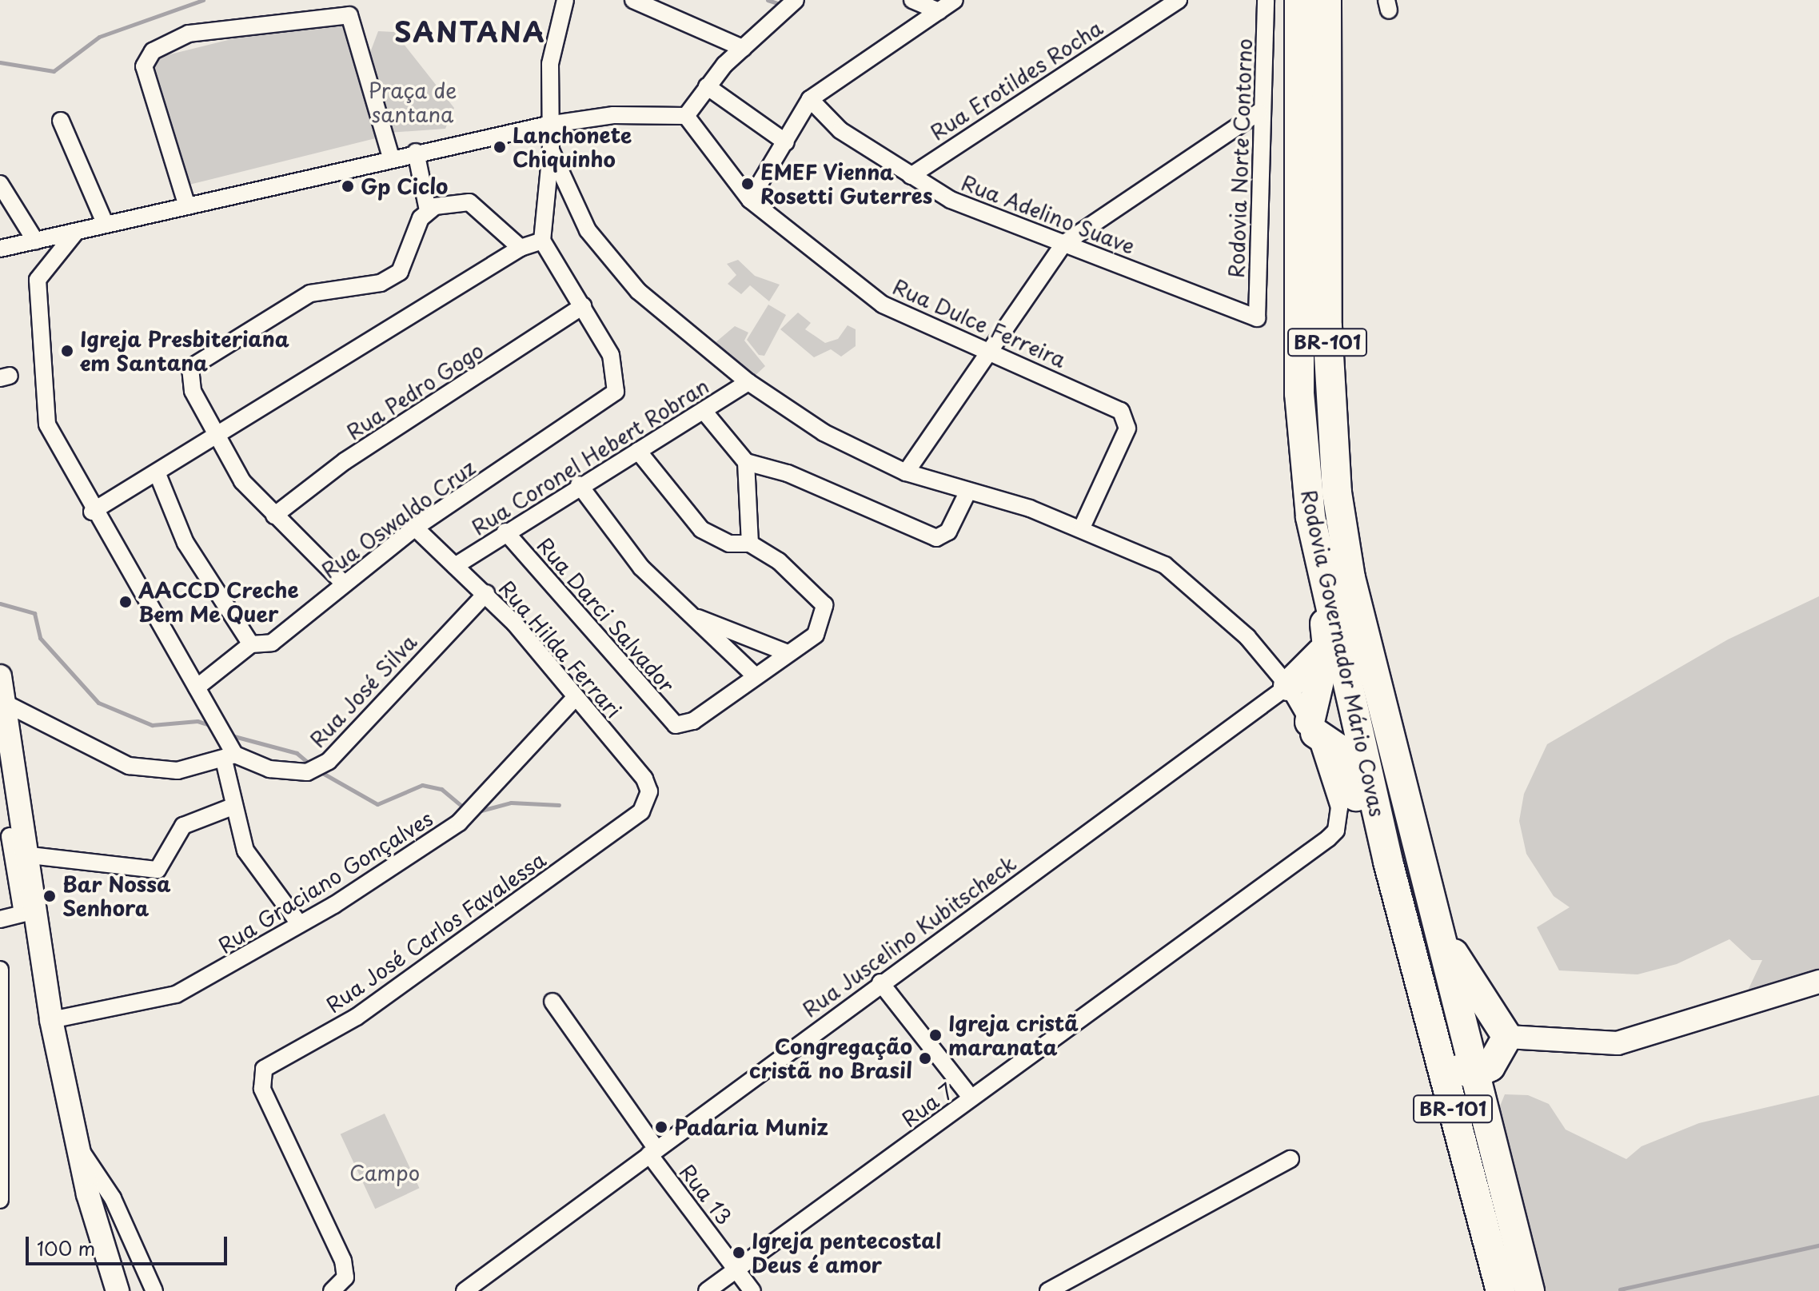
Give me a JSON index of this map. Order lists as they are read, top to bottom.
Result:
{
  "streets": {
    "highway": ["BR-101", "Rodovia Governador Mário Covas"],
    "street": [
      "Rua Erotildes Rocha",
      "Rodovia Norte Contorno",
      "Rua Adelino Suave",
      "Rua Dulce Ferreira",
      "Rua Pedro Gogo",
      "Rua Coronel Hebert Robran",
      "Rua Oswaldo Cruz",
      "Rua Darci Salvador",
      "Rua Hilda Ferrari",
      "Rua José Silva",
      "Rua Graciano Gonçalves",
      "Rua José Carlos Favalessa",
      "Rua Juscelino Kubitscheck",
      "Rua 7",
      "Rua 13"
    ]
  },
  "crossings": [
    ["Rua Erotildes Rocha", "Rua Adelino Suave"],
    ["Rodovia Norte Contorno", "Rua Adelino Suave"],
    ["Rua Pedro Gogo", "Rua Oswaldo Cruz"],
    ["Rua Coronel Hebert Robran", "Rua Darci Salvador"],
    ["Rua Coronel Hebert Robran", "Rua Hilda Ferrari"],
    ["Rua Oswaldo Cruz", "Rua Hilda Ferrari"],
    ["Rua Hilda Ferrari", "Rua José Silva"],
    ["Rua Hilda Ferrari", "Rua Graciano Gonçalves"],
    ["Rua Hilda Ferrari", "Rua José Carlos Favalessa"],
    ["Rua Juscelino Kubitscheck", "Rua 13"],
    ["Rua 7", "Rua 13"]
  ],
  "districts": ["SANTANA"],
  "parks": ["Praça de santana", "Campo"],
  "places": [
    "Lanchonete Chiquinho",
    "EMEF Vienna Rosetti Guterres",
    "Gp Ciclo",
    "Igreja Presbiteriana em Santana",
    "AACCD Creche Bem Me Quer",
    "Bar Nossa Senhora",
    "Igreja cristã maranata",
    "Congregação cristã no Brasil",
    "Padaria Muniz",
    "Igreja pentecostal Deus é amor"
  ],
  "scale_bar": "100 m"
}
